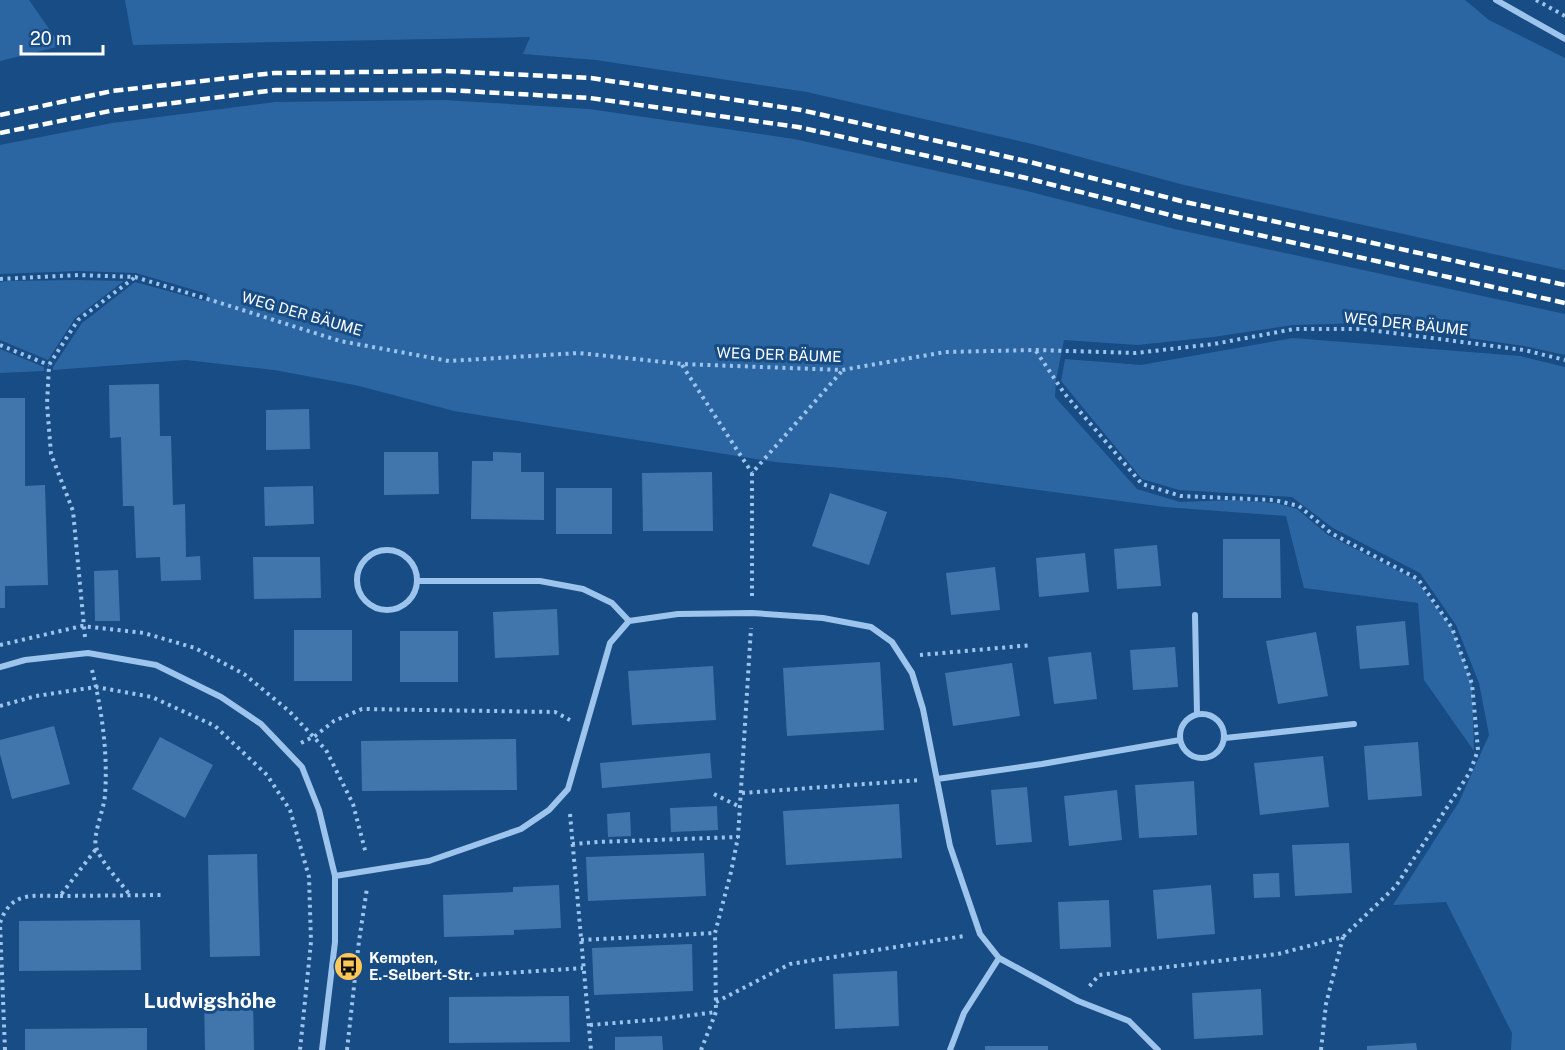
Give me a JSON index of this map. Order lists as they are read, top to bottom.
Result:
{
  "streets": {
    "path": ["WEG DER BÄUME"]
  },
  "districts": ["Ludwigshöhe"],
  "places": {
    "bus stop": ["Kempten, E.-Selbert-Str."]
  },
  "scale_bar": "20 m"
}
